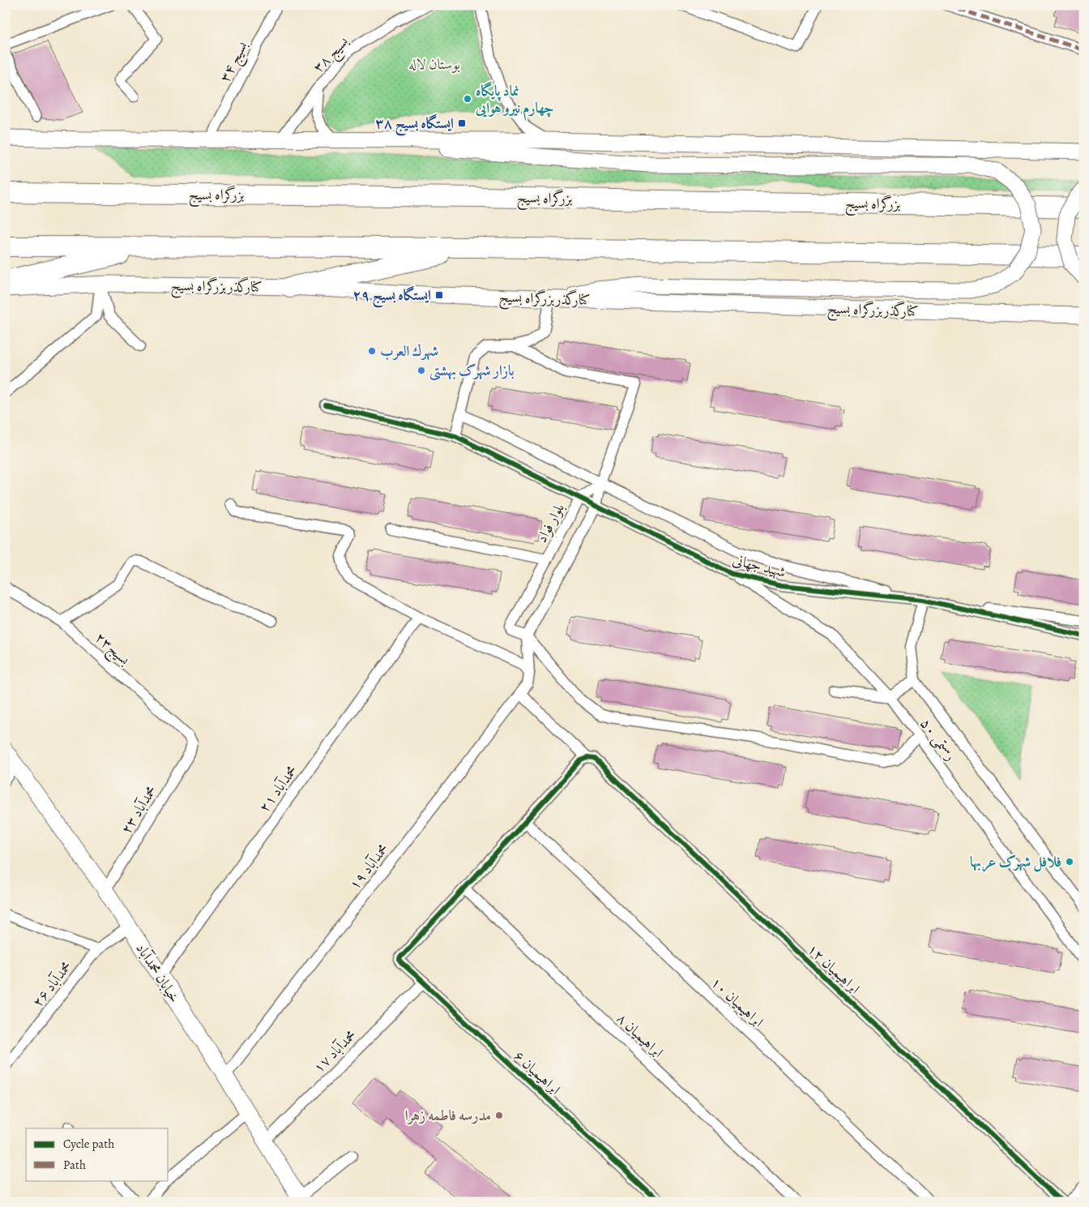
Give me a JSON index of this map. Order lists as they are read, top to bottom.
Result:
{
  "streets": {
    "highway": ["بزرگراه بسیج"],
    "main road": ["کنارگذربزرگراه بسیج", "خیابان محمدآباد"],
    "street": [
      "بسیج ۳۸",
      "بسیج ۳۴",
      "بلوار فواد",
      "شهید جهانی",
      "بسیج۲۳",
      "رستمی ۵۰",
      "محمدآباد ۲۱",
      "محمدآباد ۲۳",
      "محمدآباد ۱۹",
      "ابراهیمیان ۱۲",
      "محمدآباد ۲۶",
      "ابراهیمیان ۱۰",
      "ابراهیمیان ۸",
      "محمدآباد ۱۷",
      "ابراهیمیان ۶"
    ]
  },
  "crossings": [
    ["بلوار فواد", "شهید جهانی"],
    ["شهید جهانی", "رستمی ۵۰"],
    ["بسیج۲۳", "محمدآباد ۲۳"],
    ["محمدآباد ۲۱", "خیابان محمدآباد"],
    ["محمدآباد ۲۳", "خیابان محمدآباد"],
    ["محمدآباد ۱۹", "ابراهیمیان ۱۲"],
    ["محمدآباد ۱۹", "خیابان محمدآباد"],
    ["خیابان محمدآباد", "محمدآباد ۲۶"],
    ["خیابان محمدآباد", "محمدآباد ۱۷"],
    ["ابراهیمیان ۸", "ابراهیمیان ۶"],
    ["محمدآباد ۱۷", "ابراهیمیان ۶"]
  ],
  "parks": ["بوستان لاله"],
  "places": {
    "other": [
      "نماد پایگاه چهارم نیرو هوایی",
      "شهرك العرب",
      "بازار شهرک بهشتی",
      "فلافل شهرک عربها",
      "مدرسه فاطمه زهرا"
    ],
    "transit": ["ایستگاه بسیج ۳۸", "ایستگاه بسیج ۲۹"]
  },
  "legend": ["Cycle path", "Path"]
}
